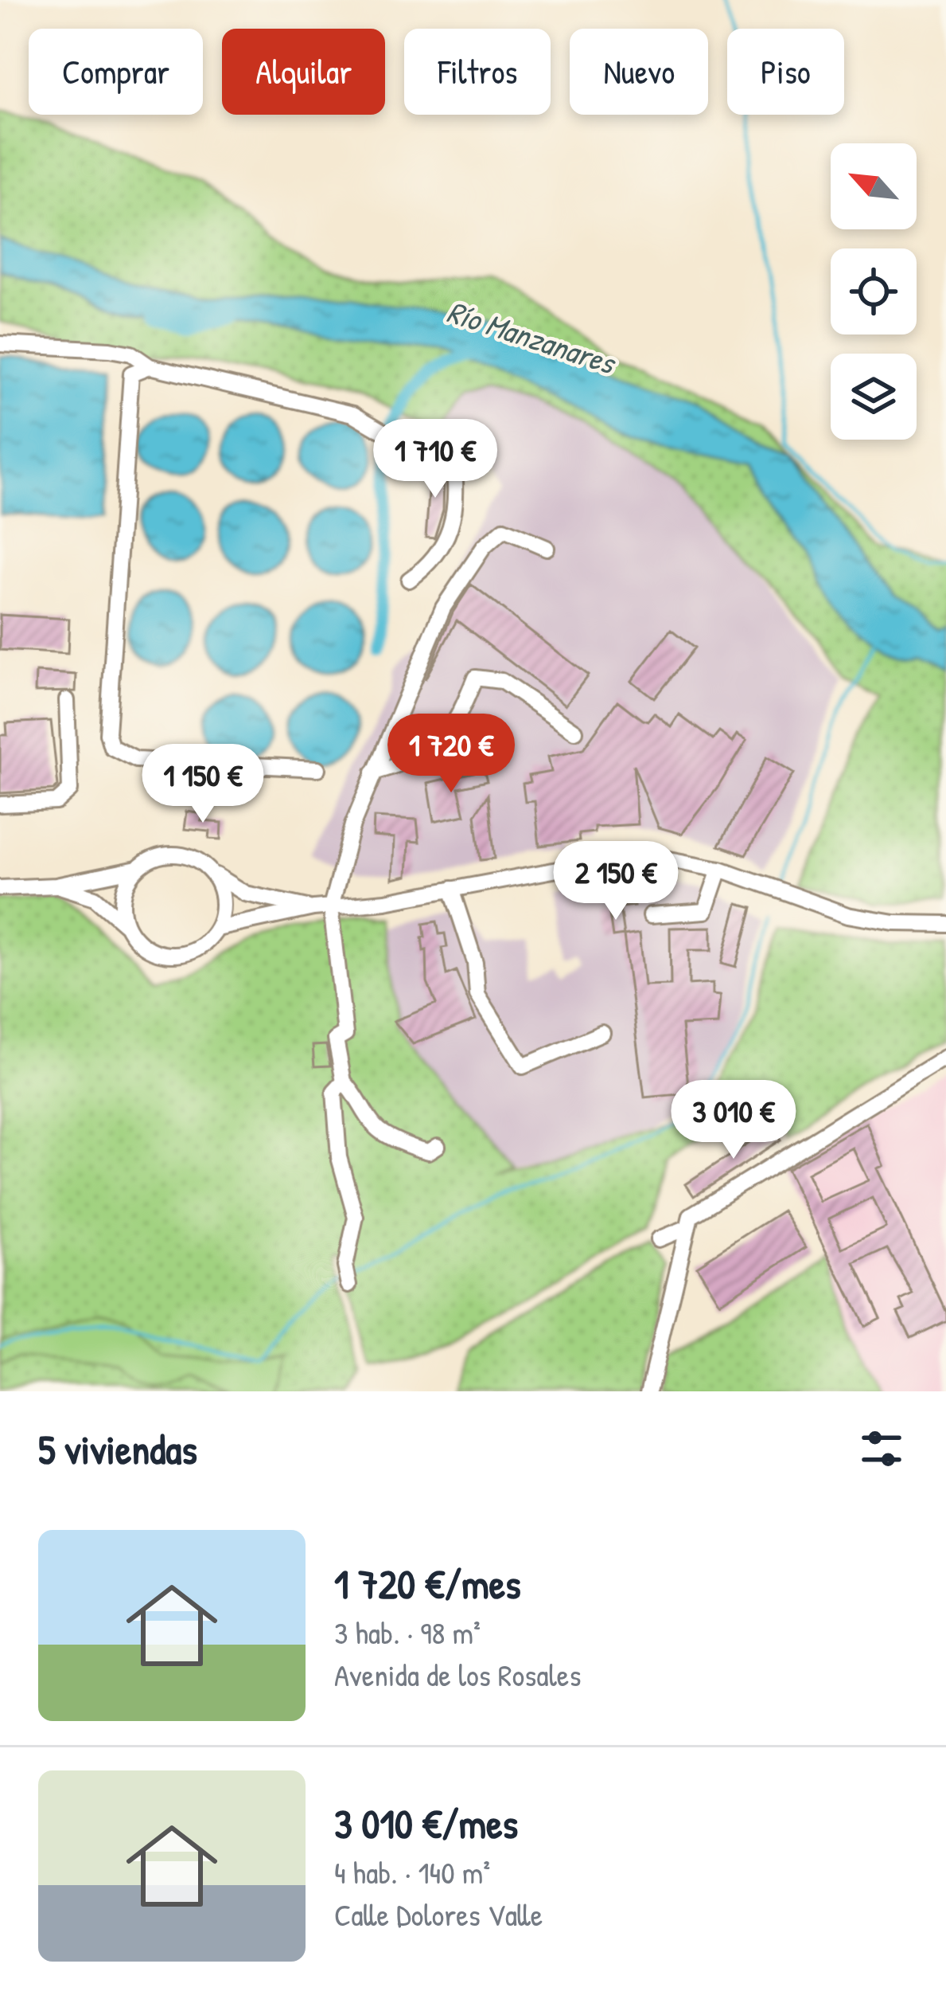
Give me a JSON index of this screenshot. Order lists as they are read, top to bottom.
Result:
{
  "water": ["Río Manzanares"],
  "north": "top left",
  "page": {
    "chip": [
      "Comprar",
      "Alquilar",
      "Filtros",
      "Nuevo",
      "Piso"
    ],
    "price": [
      "1 710 €",
      "1 720 €",
      "1 150 €",
      "2 150 €",
      "3 010 €"
    ],
    "heading": "5 viviendas",
    "list": [
      {
        "name": "1 720 €/mes",
        "note": "3 hab. · 98 m² · Avenida de los Rosales"
      },
      {
        "name": "3 010 €/mes",
        "note": "4 hab. · 140 m² · Calle Dolores Valle"
      }
    ]
  }
}
